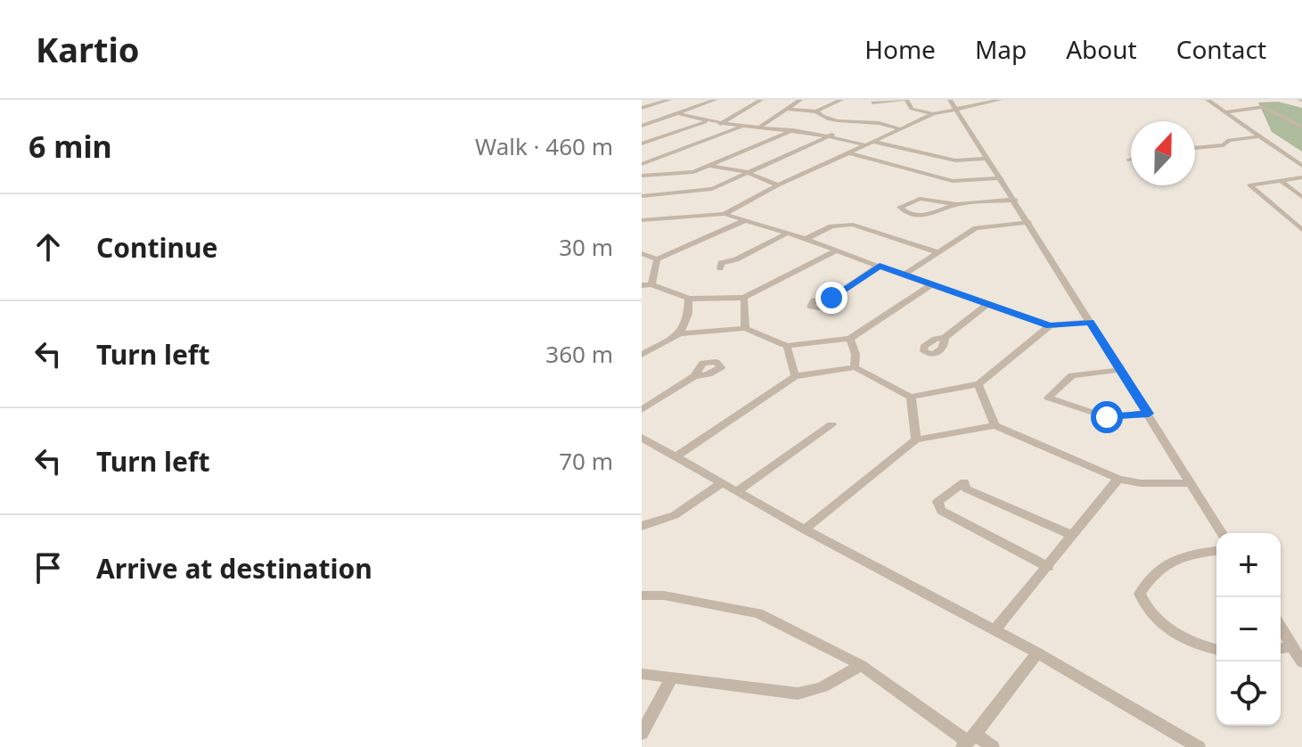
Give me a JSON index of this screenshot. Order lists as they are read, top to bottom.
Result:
{
  "north": "top",
  "page": {
    "header": "Kartio",
    "nav": [
      "Home",
      "Map",
      "About",
      "Contact"
    ],
    "heading": ["6 min", "Walk · 460 m"],
    "list": [
      ["Continue", "30 m"],
      ["Turn left", "360 m"],
      ["Turn left", "70 m"],
      "Arrive at destination"
    ],
    "map_buttons": ["+", "−"]
  }
}
